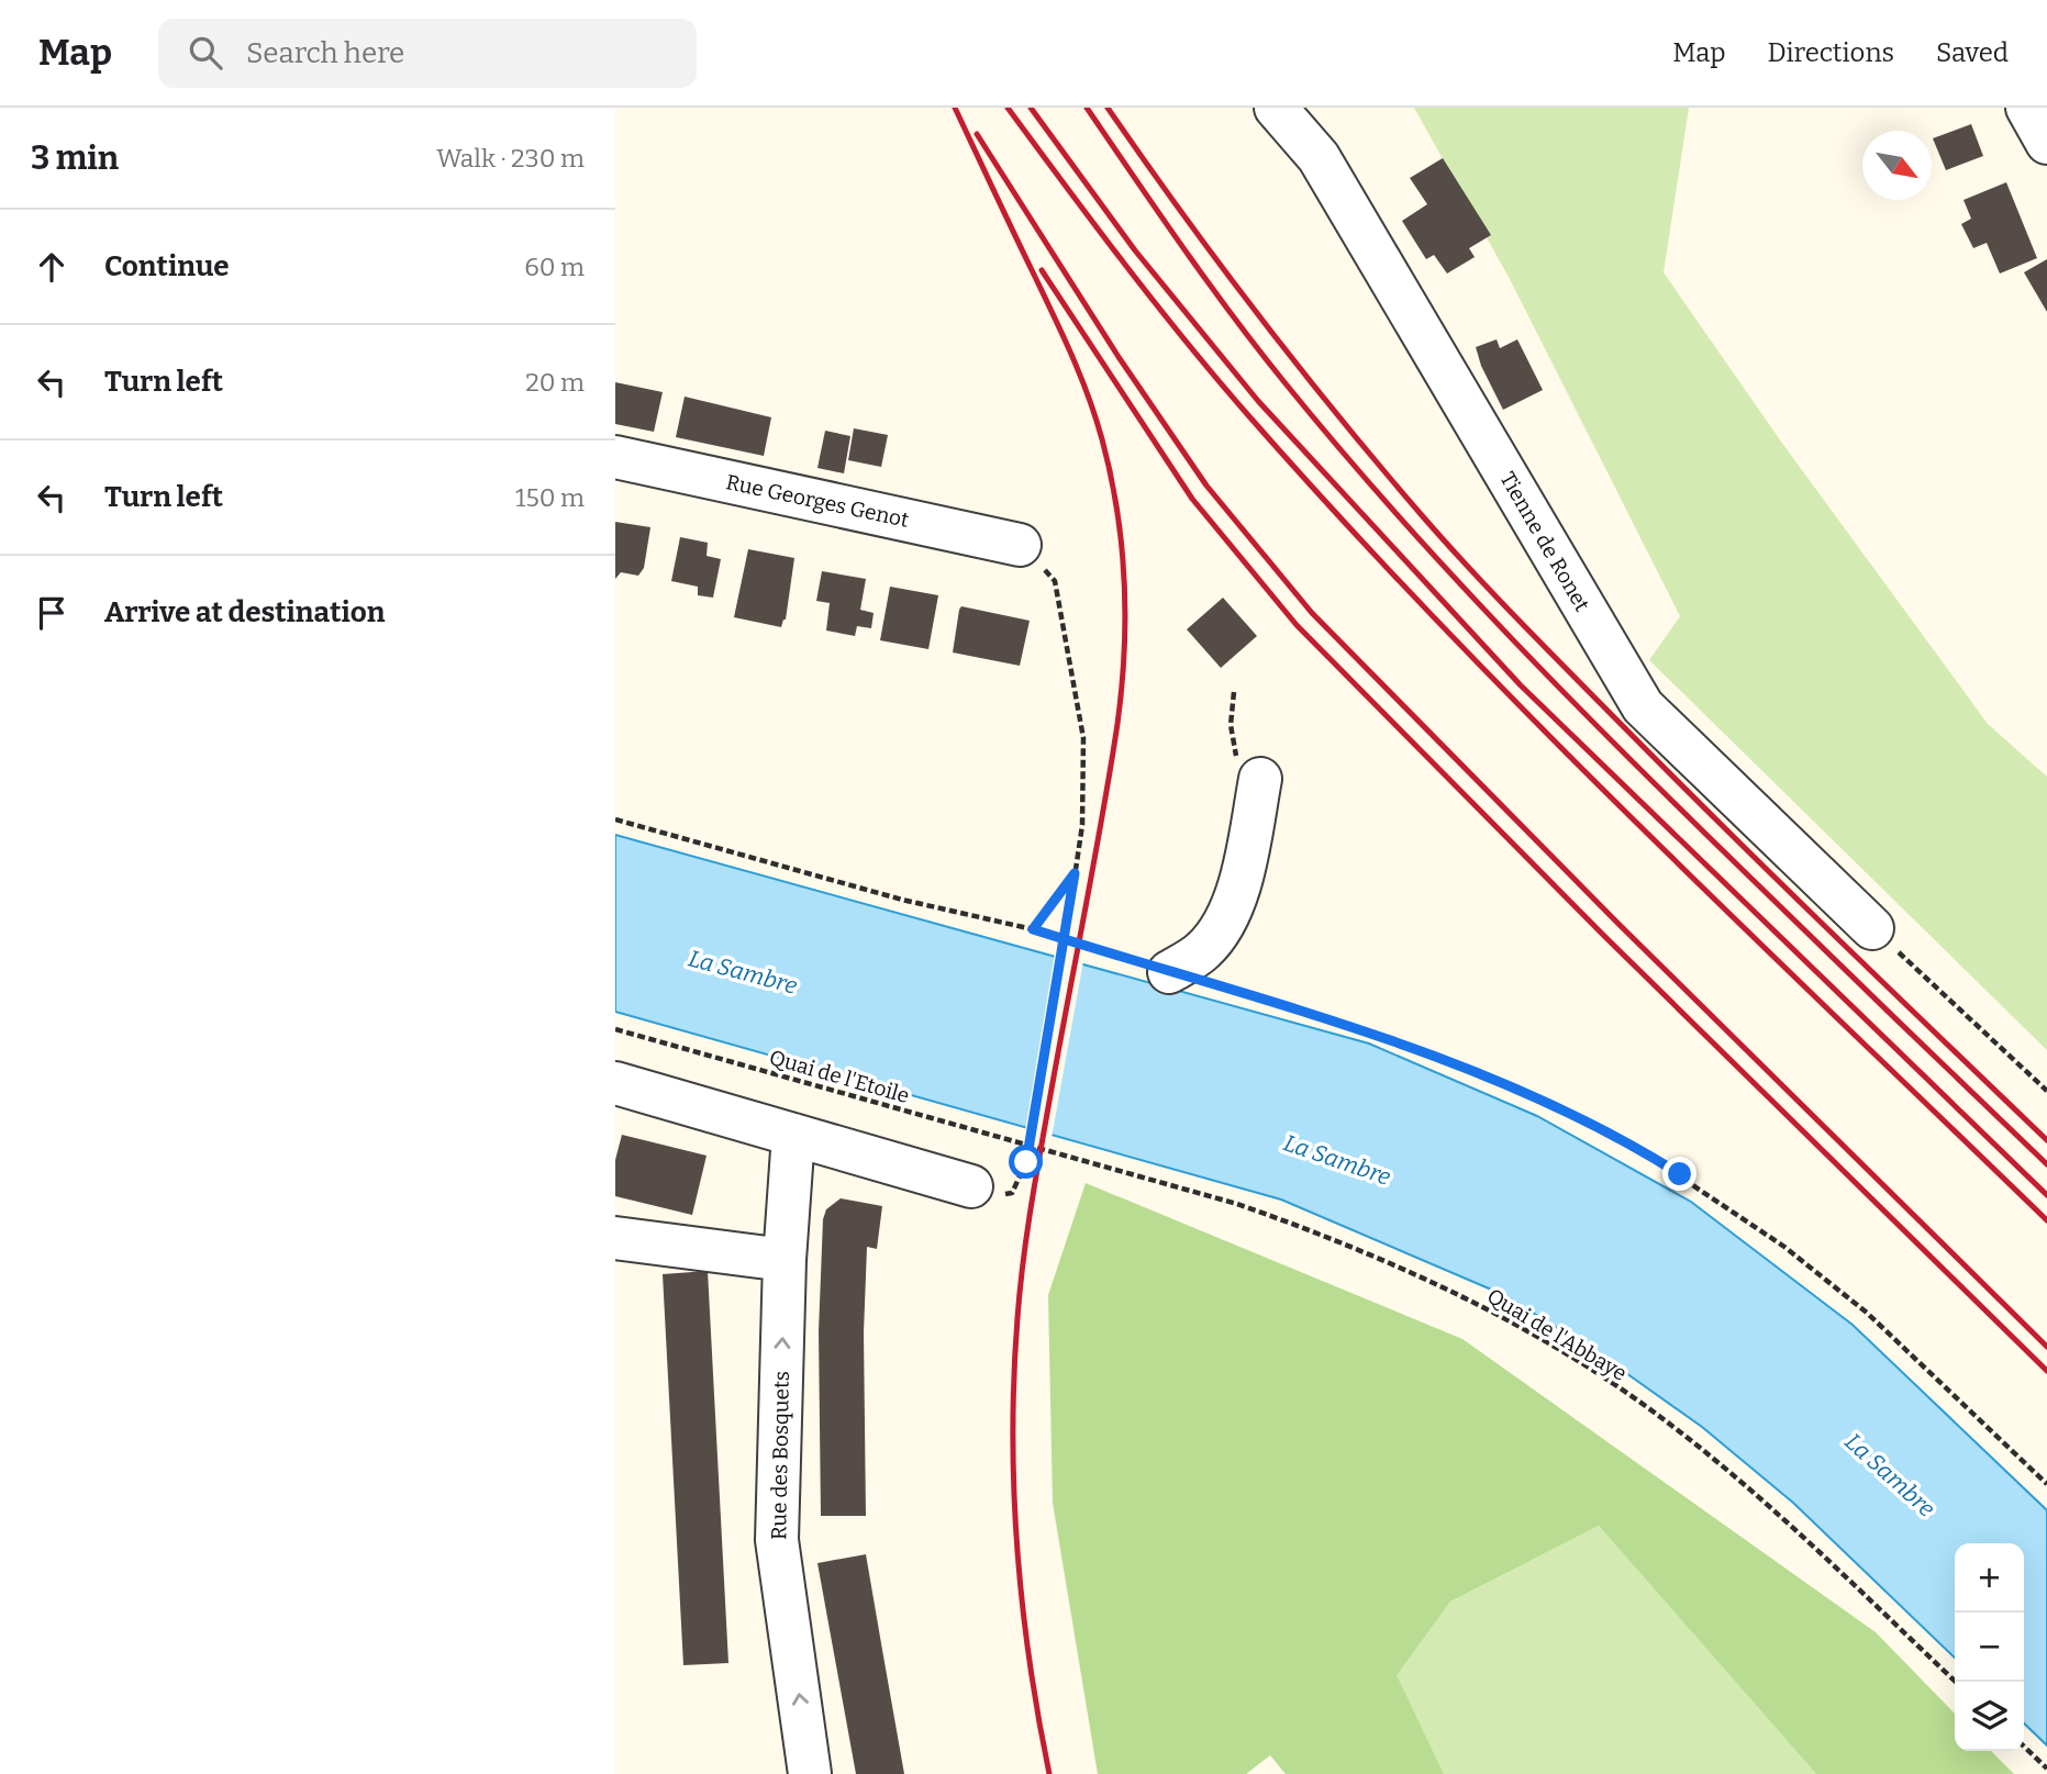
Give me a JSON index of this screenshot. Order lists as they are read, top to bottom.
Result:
{
  "streets": {
    "street": ["Rue Georges Genot", "Tienne de Ronet", "Rue des Bosquets"],
    "path": ["Quai de l'Etoile", "Quai de l'Abbaye"]
  },
  "crossings": [
    ["Quai de l'Etoile", "Quai de l'Abbaye"]
  ],
  "one_way": ["Rue des Bosquets"],
  "water": ["La Sambre"],
  "north": "bottom right",
  "page": {
    "header": "Map",
    "search": "Search here",
    "nav": ["Map", "Directions", "Saved"],
    "heading": ["3 min", "Walk · 230 m"],
    "list": [
      ["Continue", "60 m"],
      ["Turn left", "20 m"],
      ["Turn left", "150 m"],
      "Arrive at destination"
    ],
    "map_buttons": ["+", "−"]
  }
}
